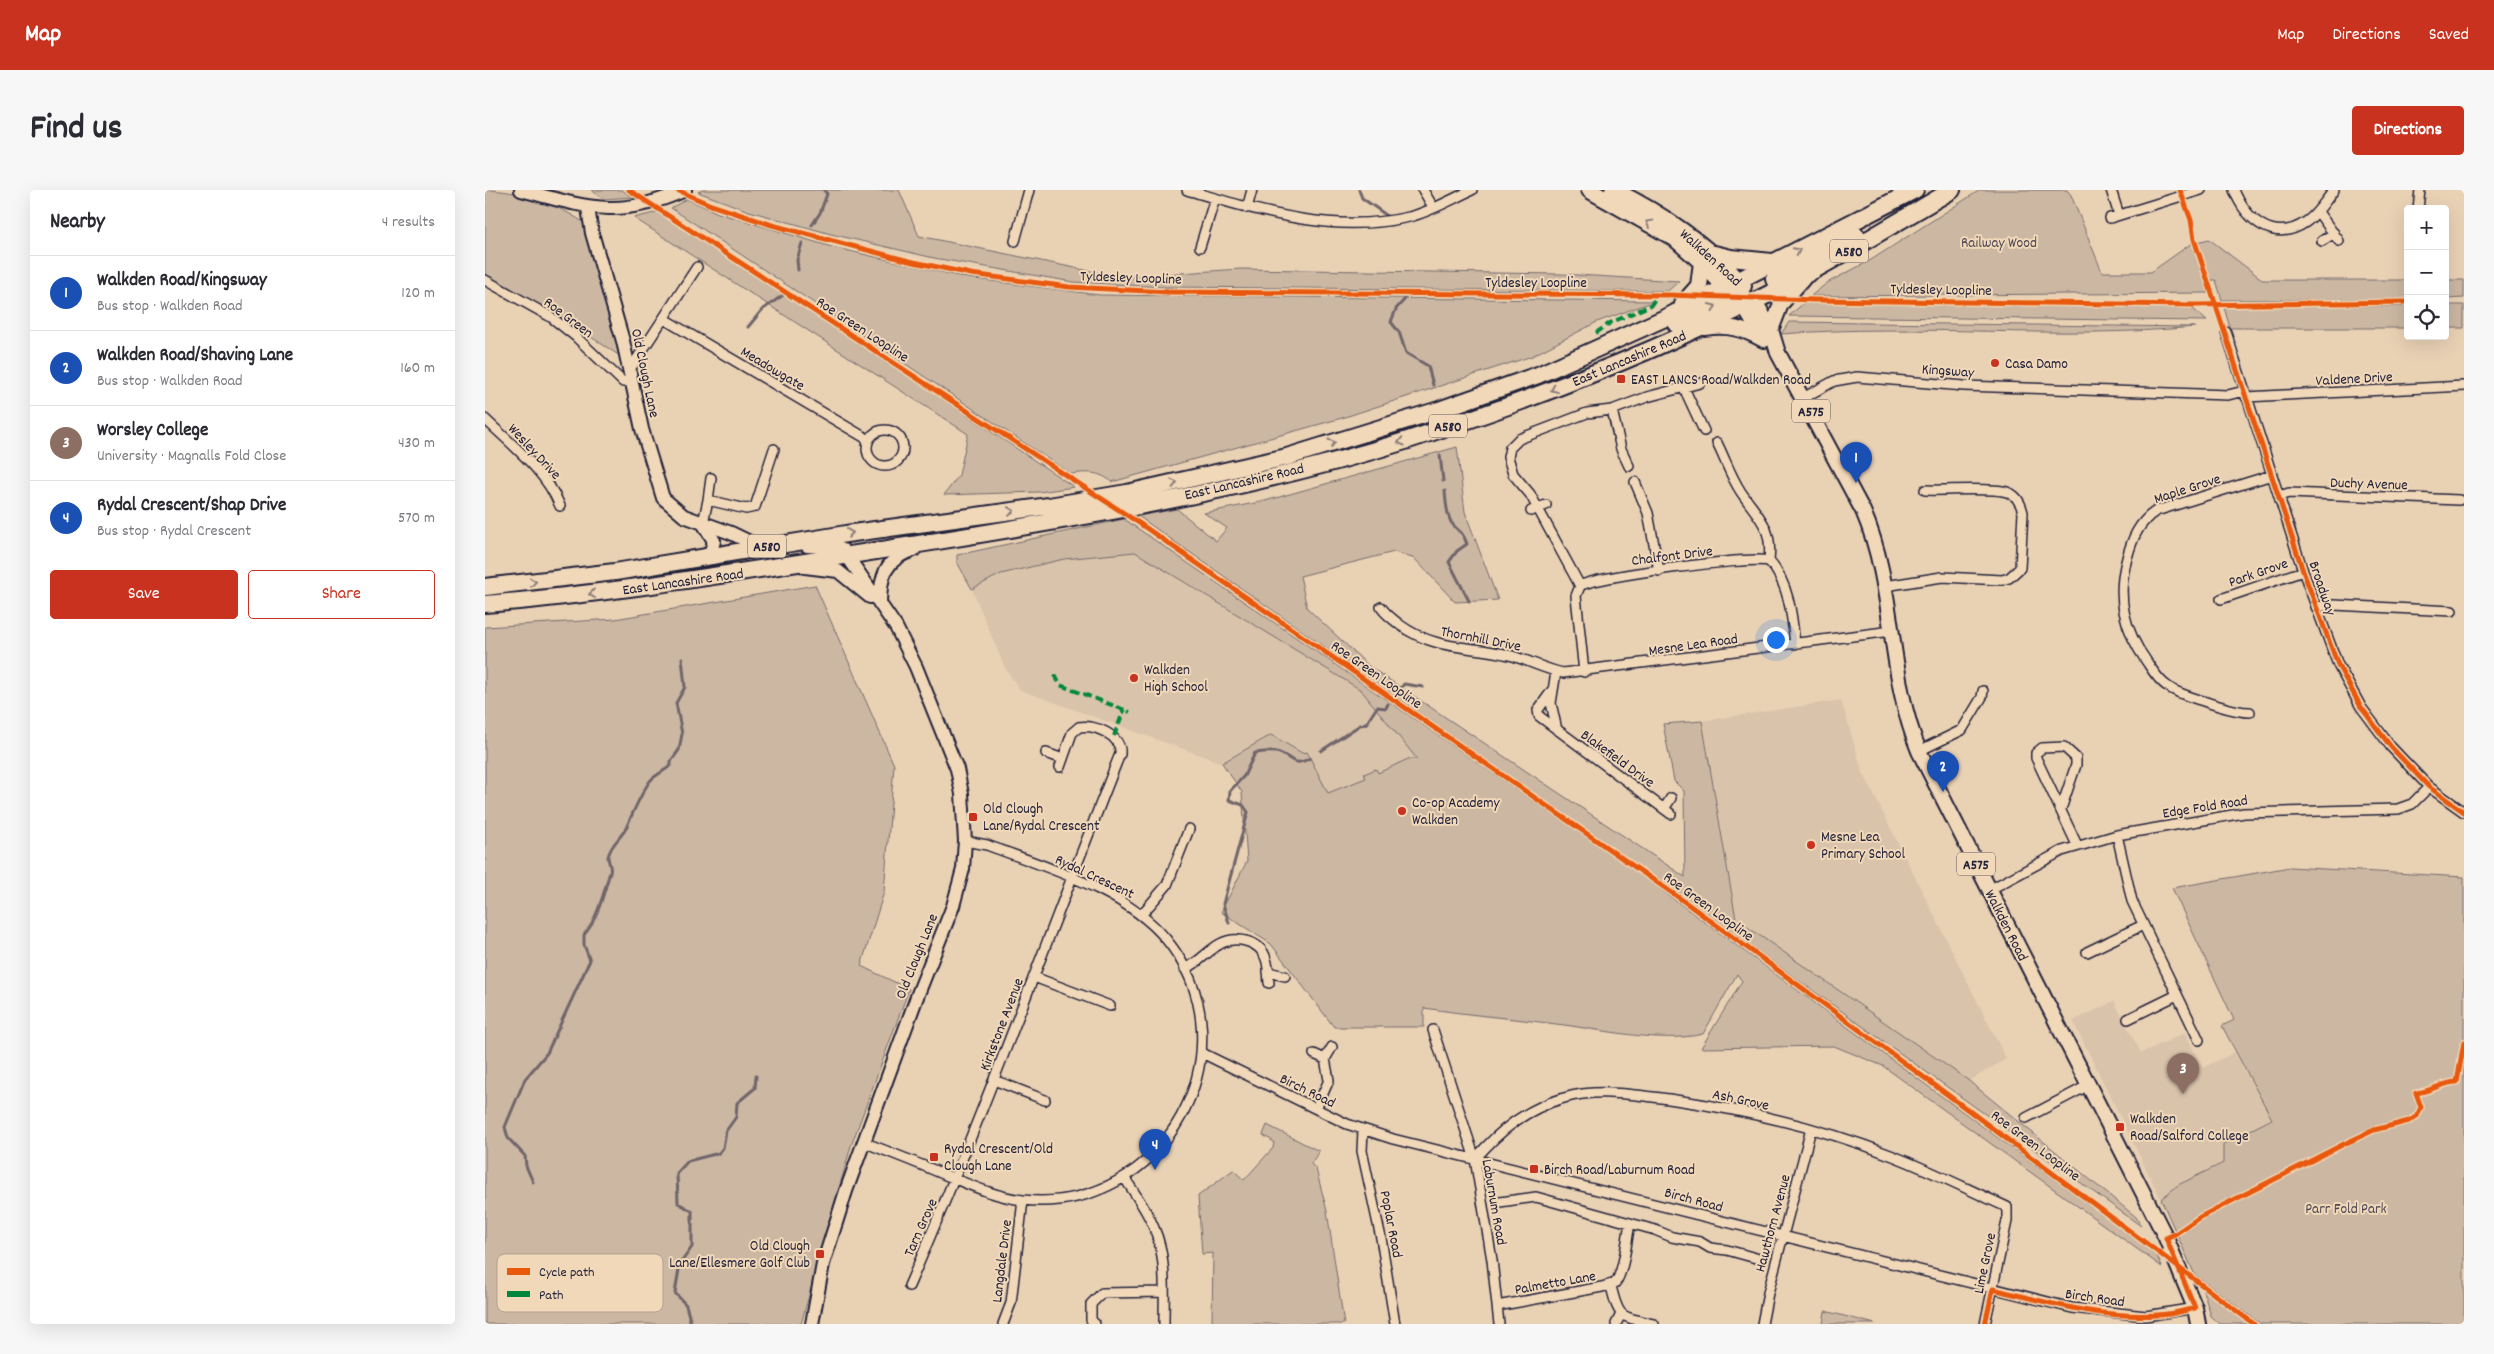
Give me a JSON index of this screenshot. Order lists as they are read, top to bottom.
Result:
{
  "streets": {
    "highway": [
      "A580",
      "Walkden Road",
      "East Lancashire Road",
      "A575"
    ],
    "street": [
      "Roe Green",
      "Meadowgate",
      "Kingsway",
      "Old Clough Lane",
      "Valdene Drive",
      "Wesley Drive",
      "Duchy Avenue",
      "Maple Grove",
      "Chalfont Drive",
      "Park Grove",
      "Broadway",
      "Thornhill Drive",
      "Mesne Lea Road",
      "Blakefield Drive",
      "Edge Fold Road",
      "Rydal Crescent",
      "Kirkstone Avenue",
      "Birch Road",
      "Ash Grove",
      "Laburnum Road",
      "Hawthorn Avenue",
      "Poplar Road",
      "Tarn Grove",
      "Langdale Drive",
      "Lime Grove",
      "Palmetto Lane"
    ],
    "cycle path": ["Tyldesley Loopline", "Roe Green Loopline"]
  },
  "crossings": [
    ["Walkden Road", "East Lancashire Road"],
    ["Walkden Road", "Kingsway"],
    ["Walkden Road", "Mesne Lea Road"],
    ["Walkden Road", "Edge Fold Road"],
    ["Walkden Road", "Birch Road"],
    ["Roe Green", "Old Clough Lane"],
    ["East Lancashire Road", "Old Clough Lane"],
    ["Kingsway", "Valdene Drive"],
    ["Kingsway", "Broadway"],
    ["Old Clough Lane", "Rydal Crescent"],
    ["Valdene Drive", "Broadway"],
    ["Duchy Avenue", "Broadway"],
    ["Maple Grove", "Broadway"],
    ["Park Grove", "Broadway"],
    ["Broadway", "Edge Fold Road"],
    ["Thornhill Drive", "Mesne Lea Road"],
    ["Thornhill Drive", "Blakefield Drive"],
    ["Mesne Lea Road", "Blakefield Drive"],
    ["Rydal Crescent", "Kirkstone Avenue"],
    ["Rydal Crescent", "Birch Road"],
    ["Rydal Crescent", "Tarn Grove"],
    ["Rydal Crescent", "Langdale Drive"],
    ["Kirkstone Avenue", "Tarn Grove"],
    ["Birch Road", "Ash Grove"],
    ["Birch Road", "Laburnum Road"],
    ["Birch Road", "Hawthorn Avenue"],
    ["Birch Road", "Poplar Road"],
    ["Birch Road", "Lime Grove"],
    ["Ash Grove", "Laburnum Road"],
    ["Ash Grove", "Hawthorn Avenue"],
    ["Ash Grove", "Lime Grove"],
    ["Laburnum Road", "Palmetto Lane"]
  ],
  "parks": ["Railway Wood", "Parr Fold Park"],
  "places": {
    "other": [
      "Casa Damo",
      "Walkden High School",
      "Co-op Academy Walkden",
      "Mesne Lea Primary School"
    ],
    "transit": [
      "EAST LANCS Road/Walkden Road",
      "Old Clough Lane/Rydal Crescent",
      "Walkden Road/Salford College",
      "Rydal Crescent/Old Clough Lane",
      "Birch Road/Laburnum Road",
      "Old Clough Lane/Ellesmere Golf Club"
    ]
  },
  "legend": ["Cycle path", "Path"],
  "page": {
    "header": "Map",
    "nav": ["Map", "Directions", "Saved"],
    "title": "Find us",
    "buttons": [
      "Directions",
      ["Save", "Share"]
    ],
    "heading": ["Nearby", "4 results"],
    "map_buttons": ["+", "−"],
    "list": [
      {
        "mark": "1",
        "name": "Walkden Road/Kingsway",
        "note": "Bus stop · Walkden Road",
        "value": "120 m"
      },
      {
        "mark": "2",
        "name": "Walkden Road/Shaving Lane",
        "note": "Bus stop · Walkden Road",
        "value": "160 m"
      },
      {
        "mark": "3",
        "name": "Worsley College",
        "note": "University · Magnalls Fold Close",
        "value": "430 m"
      },
      {
        "mark": "4",
        "name": "Rydal Crescent/Shap Drive",
        "note": "Bus stop · Rydal Crescent",
        "value": "570 m"
      }
    ],
    "pins": [
      "1",
      "2",
      "3",
      "4"
    ]
  }
}
